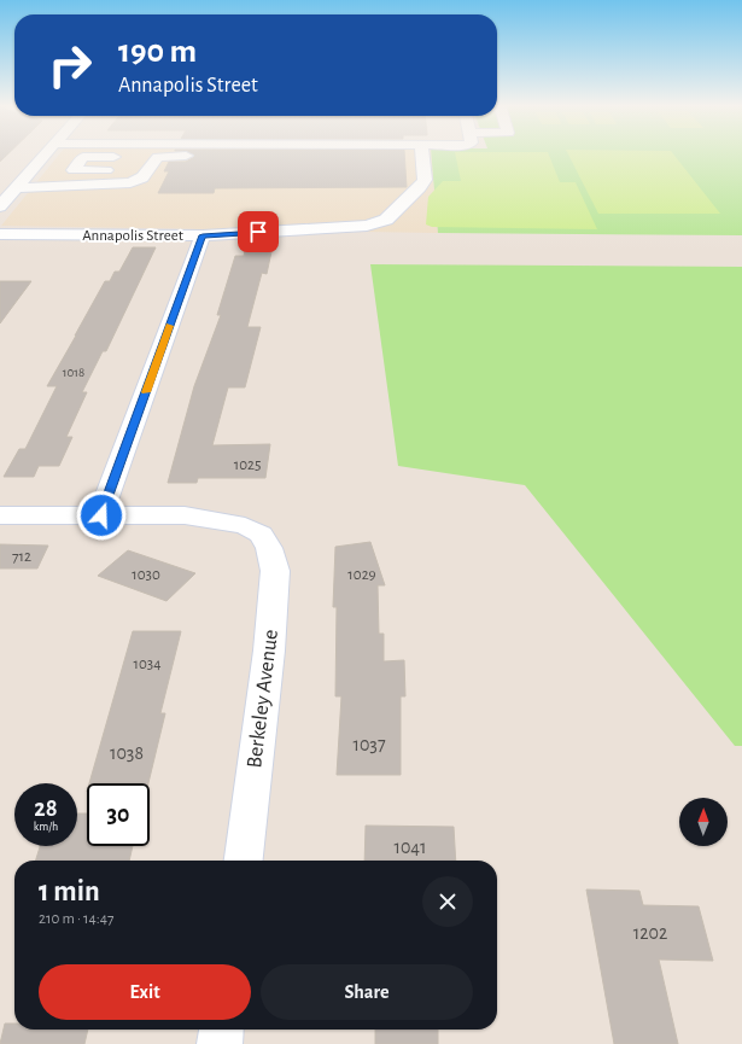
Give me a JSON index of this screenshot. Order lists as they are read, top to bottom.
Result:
{
  "streets": {
    "street": ["Annapolis Street", "Berkeley Avenue"]
  },
  "house_numbers": [
    "1018",
    "1025",
    "712",
    "1030",
    "1029",
    "1034",
    "1037",
    "1038",
    "1041",
    "1202"
  ],
  "north": "top",
  "page": {
    "turn": ["190 m", "Annapolis Street"],
    "speed": "28 km/h",
    "limit": "30",
    "heading": ["1 min", "210 m · 14:47"],
    "buttons": ["Exit", "Share"]
  }
}
